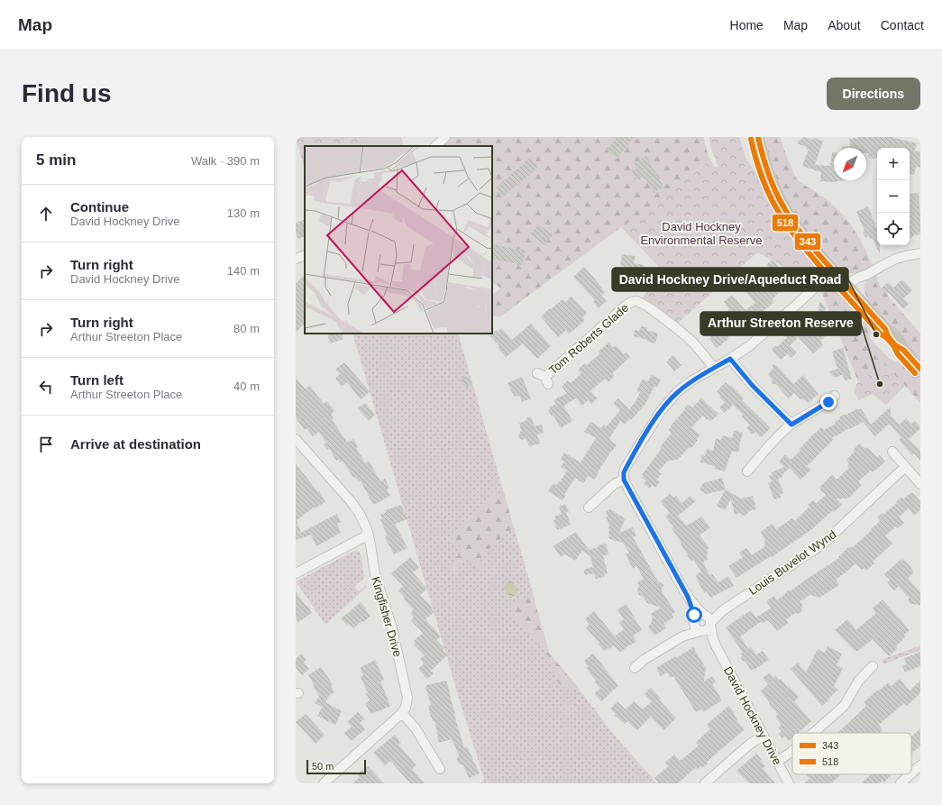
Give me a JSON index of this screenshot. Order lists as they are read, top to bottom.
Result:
{
  "streets": {
    "street": [
      "Tom Roberts Glade",
      "Louis Buvelot Wynd",
      "Kingfisher Drive",
      "David Hockney Drive"
    ]
  },
  "crossings": [
    ["Louis Buvelot Wynd", "David Hockney Drive"]
  ],
  "parks": ["David Hockney Environmental Reserve"],
  "places": ["David Hockney Drive/Aqueduct Road", "Arthur Streeton Reserve"],
  "lines": ["transit line 343", "transit line 518"],
  "legend": ["343", "518"],
  "scale_bar": "50 m",
  "north": "bottom left",
  "page": {
    "header": "Map",
    "nav": [
      "Home",
      "Map",
      "About",
      "Contact"
    ],
    "buttons": "Directions",
    "title": "Find us",
    "heading": ["5 min", "Walk · 390 m"],
    "map_buttons": ["+", "−"],
    "list": [
      ["Continue", "David Hockney Drive", "130 m"],
      ["Turn right", "David Hockney Drive", "140 m"],
      ["Turn right", "Arthur Streeton Place", "80 m"],
      ["Turn left", "Arthur Streeton Place", "40 m"],
      "Arrive at destination"
    ],
    "scale": "50 m"
  }
}
